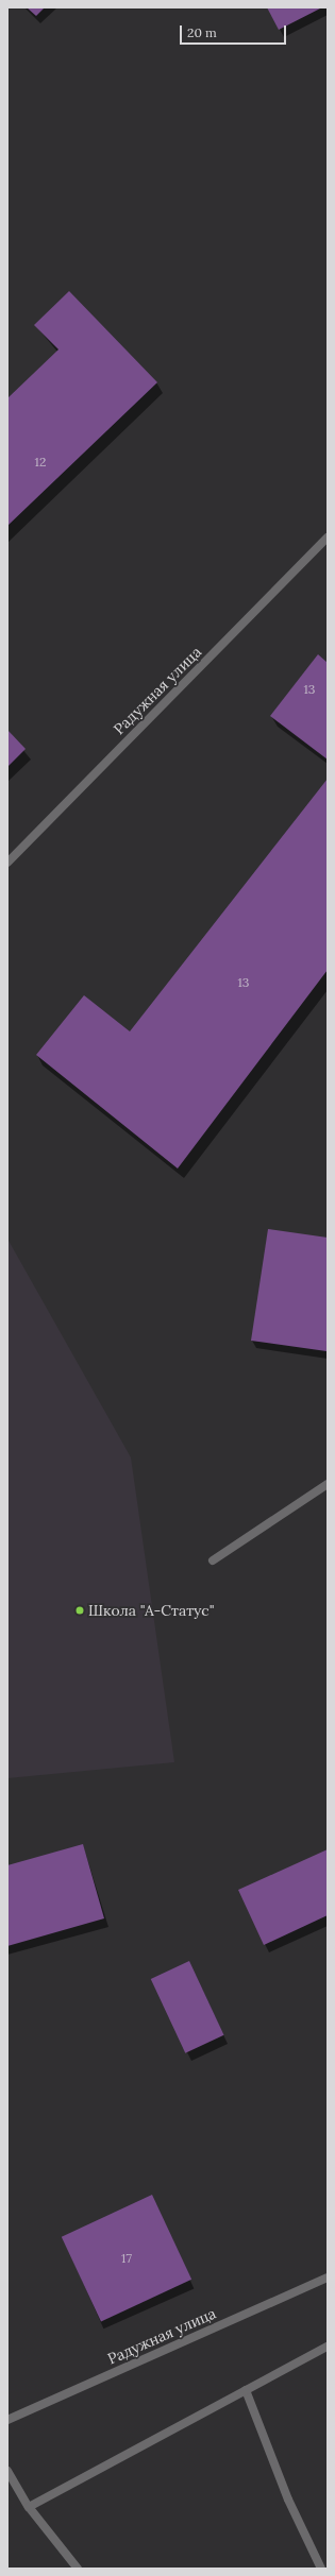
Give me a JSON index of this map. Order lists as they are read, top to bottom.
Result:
{
  "streets": {
    "street": ["Радужная улица"]
  },
  "places": ["Школа \"А-Статус\""],
  "house_numbers": [
    "12",
    "13",
    "13",
    "17"
  ],
  "scale_bar": "20 m"
}
